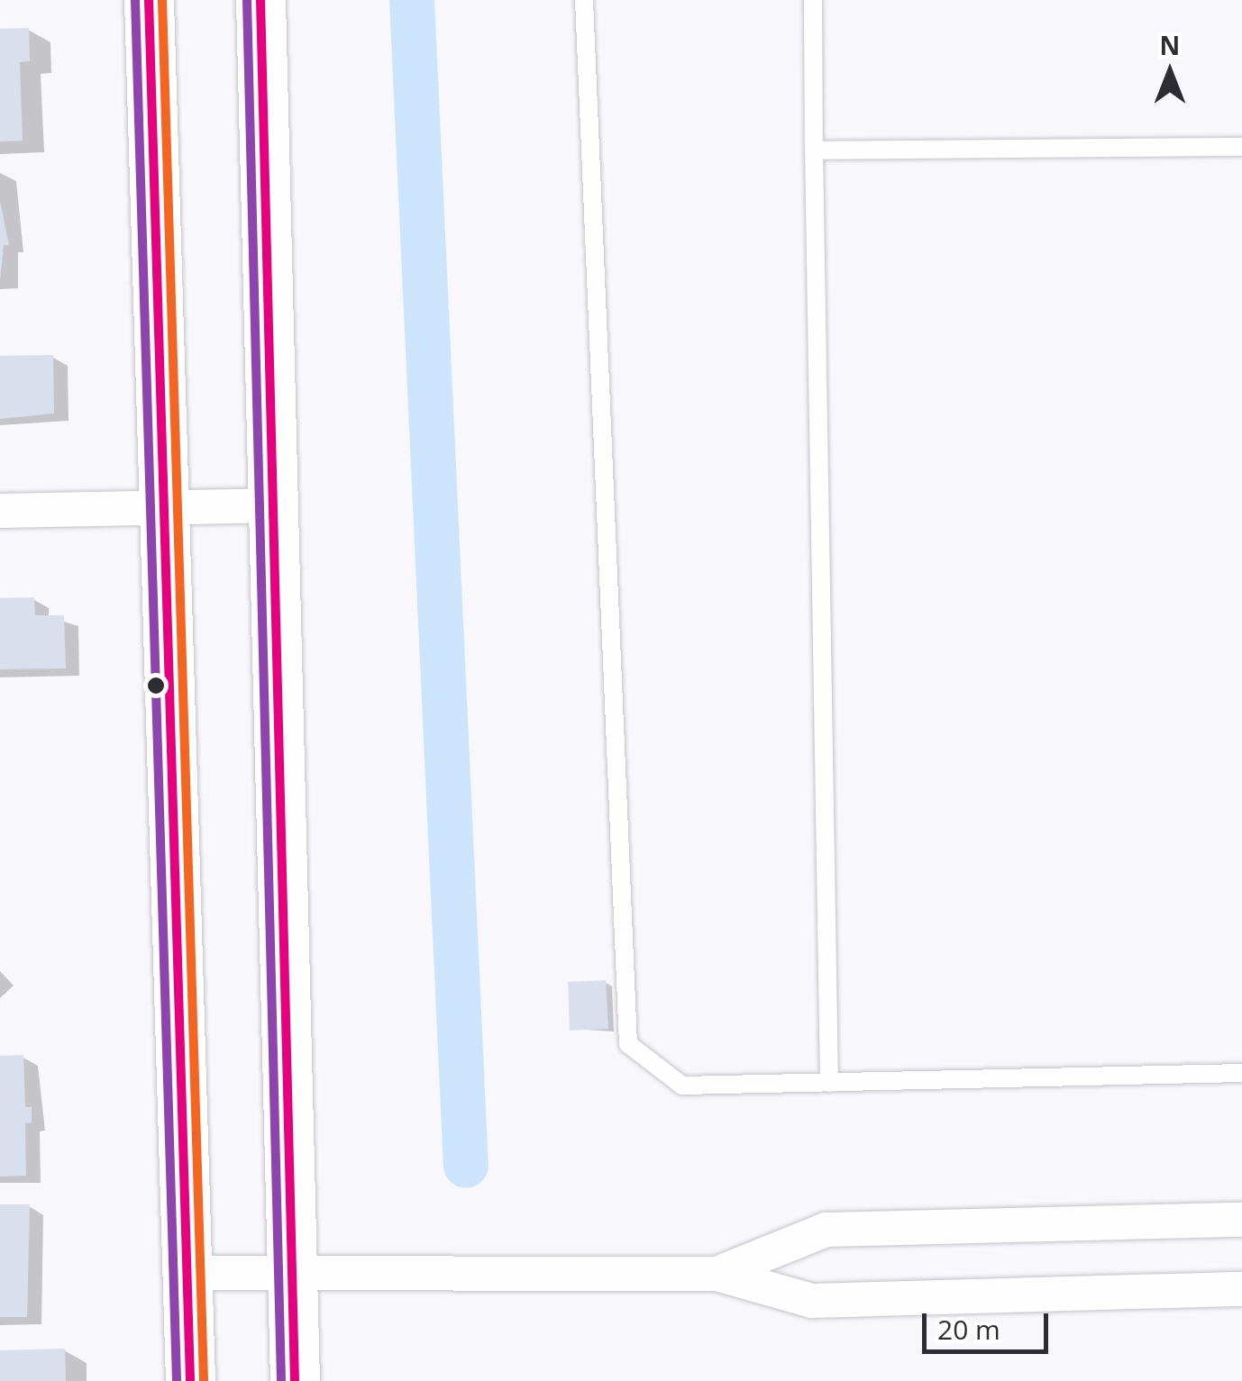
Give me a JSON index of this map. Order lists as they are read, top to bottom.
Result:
{
  "scale_bar": "20 m",
  "north": "top"
}
